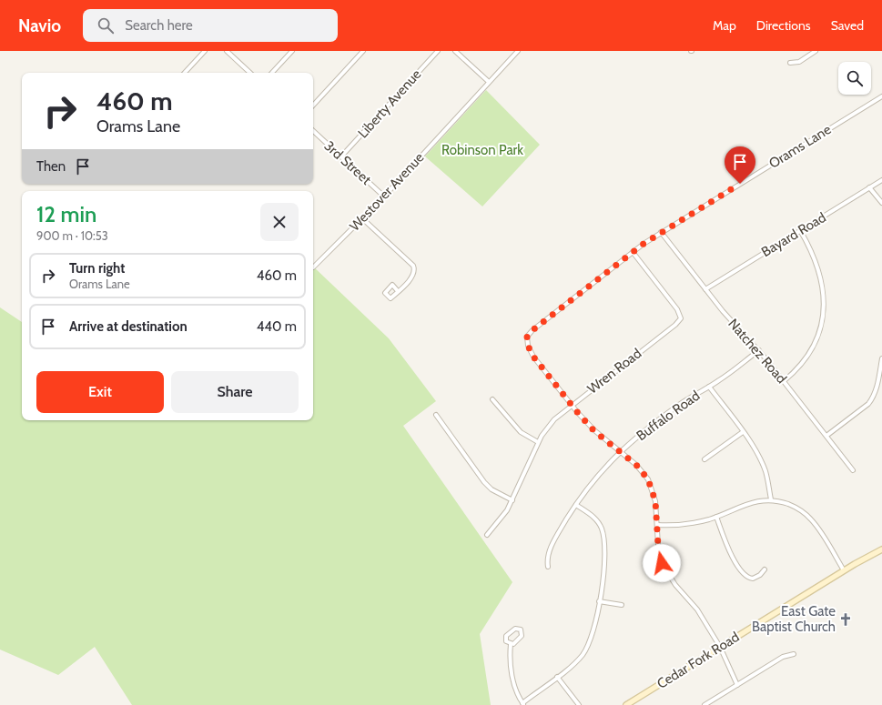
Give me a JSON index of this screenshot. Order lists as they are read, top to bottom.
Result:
{
  "streets": {
    "street": [
      "Liberty Avenue",
      "Orams Lane",
      "3rd Street",
      "Westover Avenue",
      "Bayard Road",
      "Natchez Road",
      "Wren Road",
      "Buffalo Road",
      "Cedar Fork Road"
    ]
  },
  "crossings": [
    ["Liberty Avenue", "3rd Street"],
    ["Orams Lane", "Natchez Road"],
    ["Orams Lane", "Wren Road"],
    ["3rd Street", "Westover Avenue"],
    ["Bayard Road", "Natchez Road"],
    ["Natchez Road", "Buffalo Road"]
  ],
  "parks": ["Robinson Park"],
  "places": {
    "church": ["East Gate Baptist Church"]
  },
  "page": {
    "header": "Navio",
    "search": "Search here",
    "nav": ["Map", "Directions", "Saved"],
    "turn": ["460 m", "Orams Lane"],
    "then": "Then",
    "heading": ["12 min", "900 m · 10:53"],
    "list": [
      {
        "name": "Turn right",
        "note": "Orams Lane",
        "value": "460 m"
      },
      {
        "name": "Arrive at destination",
        "value": "440 m"
      }
    ],
    "buttons": ["Exit", "Share"]
  }
}
